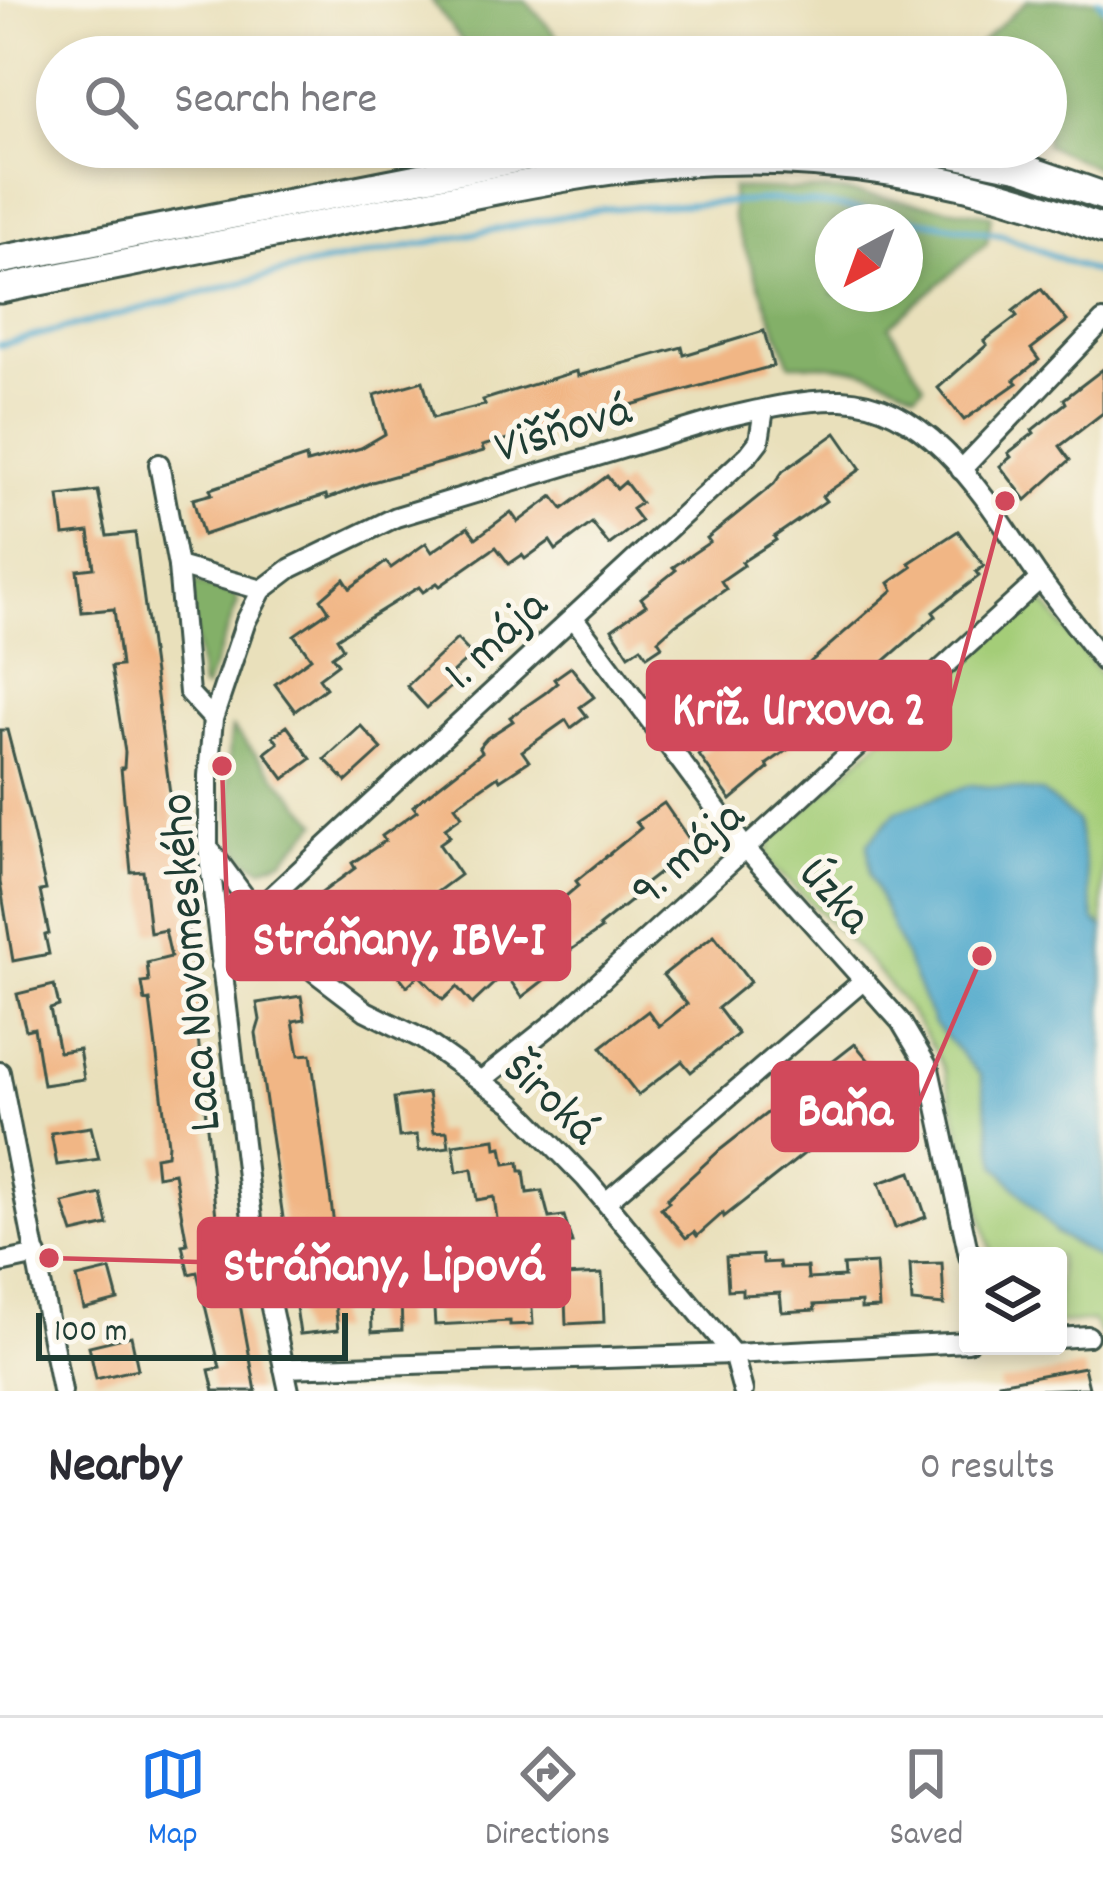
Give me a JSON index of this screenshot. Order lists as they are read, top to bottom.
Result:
{
  "streets": {
    "street": [
      "Višňová",
      "1. mája",
      "9. mája",
      "Úzka",
      "Laca Novomeského",
      "Široká"
    ]
  },
  "crossings": [
    ["Višňová", "1. mája"],
    ["1. mája", "Úzka"],
    ["1. mája", "Laca Novomeského"],
    ["1. mája", "Široká"],
    ["9. mája", "Úzka"],
    ["9. mája", "Široká"],
    ["Laca Novomeského", "Široká"]
  ],
  "places": [
    "Križ. Urxova 2",
    "Stráňany, IBV-I",
    "Baňa",
    "Stráňany, Lipová"
  ],
  "scale_bar": "100 m",
  "north": "bottom left",
  "page": {
    "search": "Search here",
    "scale": "100 m",
    "heading": ["Nearby", "0 results"],
    "nav": ["Map", "Directions", "Saved"]
  }
}
